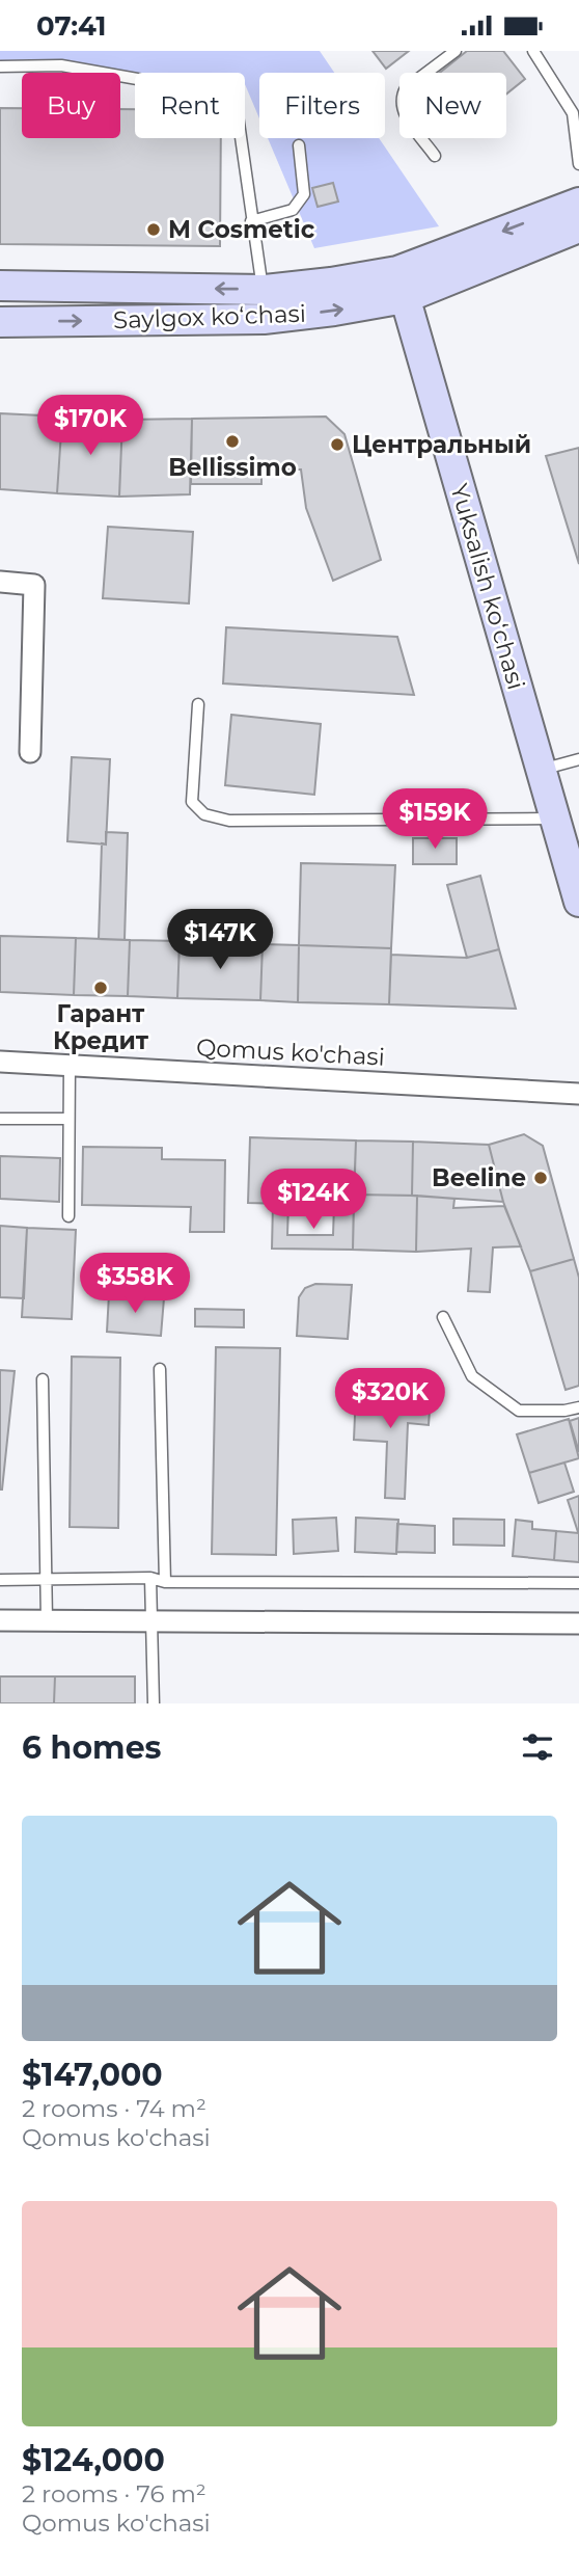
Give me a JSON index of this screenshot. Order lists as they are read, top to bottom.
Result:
{
  "streets": {
    "main road": ["Saylgox koʻchasi", "Yuksalish koʻchasi"],
    "street": ["Qomus ko'chasi"]
  },
  "crossings": [
    ["Saylgox koʻchasi", "Yuksalish koʻchasi"]
  ],
  "places": [
    "M Cosmetic",
    "Bellissimo",
    "Центральный",
    "Гарант Кредит",
    "Beeline"
  ],
  "page": {
    "status": "07:41",
    "chip": [
      "Buy",
      "Rent",
      "Filters",
      "New"
    ],
    "price": [
      "$170K",
      "$159K",
      "$147K",
      "$124K",
      "$358K",
      "$320K"
    ],
    "heading": "6 homes",
    "list": [
      {
        "name": "$147,000",
        "note": "2 rooms · 74 m² · Qomus ko'chasi"
      },
      {
        "name": "$124,000",
        "note": "2 rooms · 76 m² · Qomus ko'chasi"
      }
    ]
  }
}
